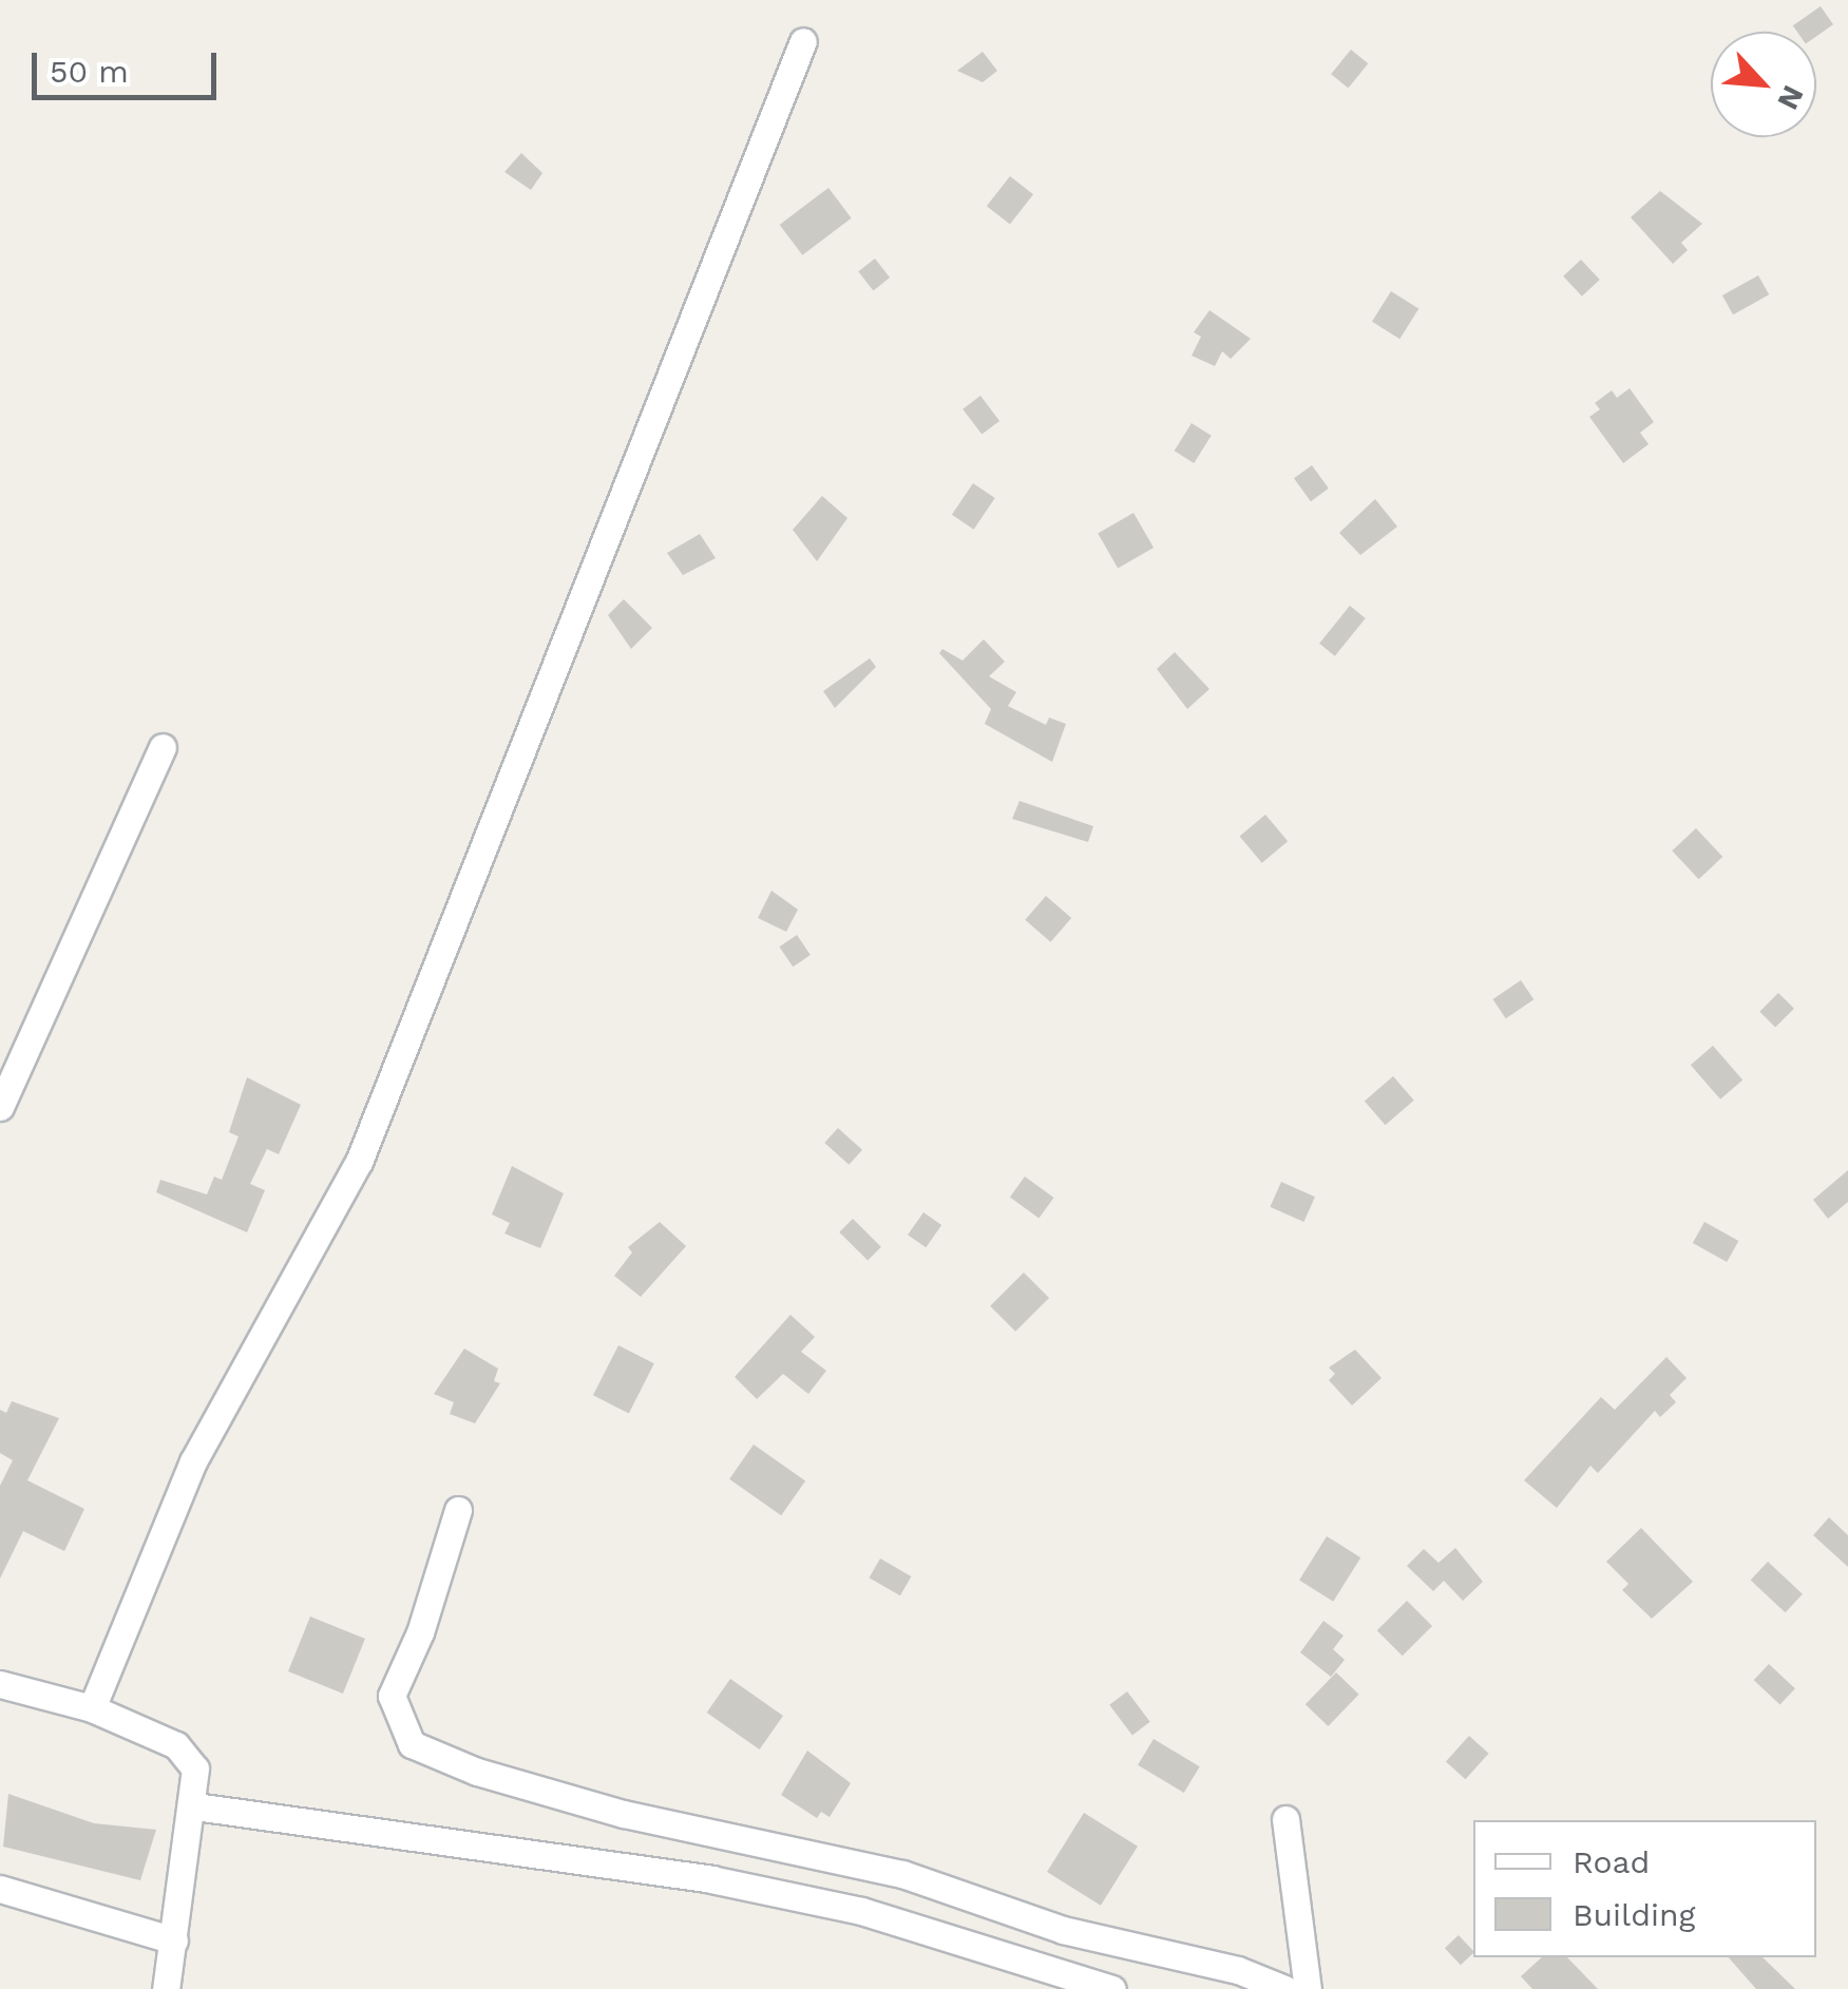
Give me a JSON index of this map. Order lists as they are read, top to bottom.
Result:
{
  "legend": ["Road", "Building"],
  "scale_bar": "50 m",
  "north": "bottom right"
}
